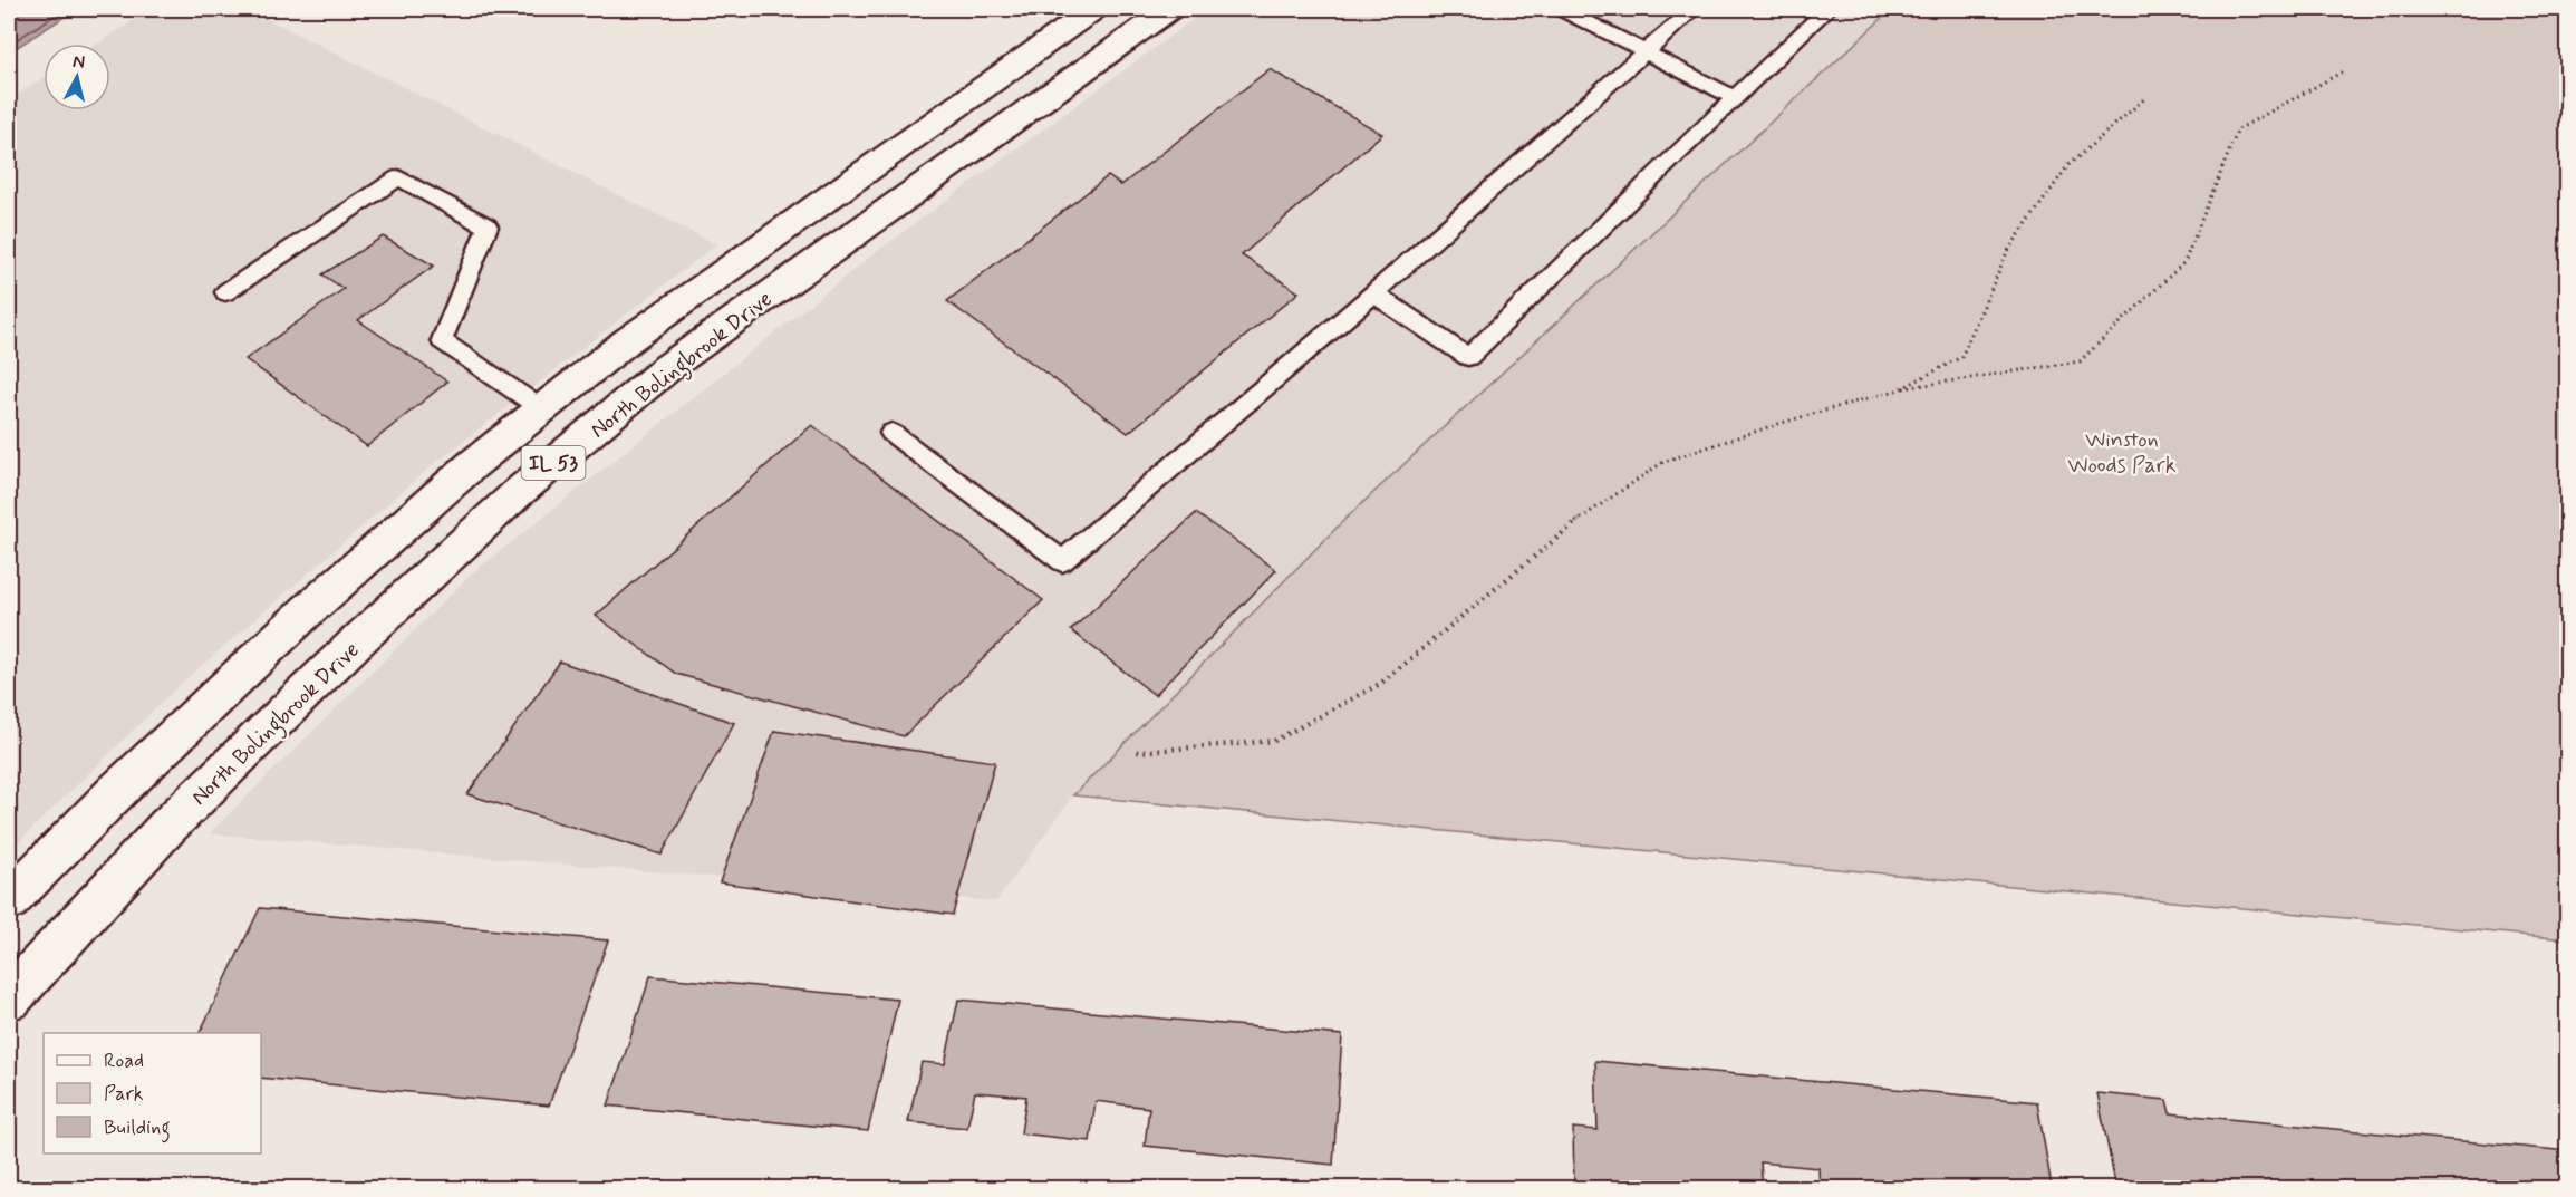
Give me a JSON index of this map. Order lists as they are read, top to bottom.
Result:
{
  "streets": {
    "main road": ["North Bolingbrook Drive", "IL 53"]
  },
  "parks": ["Winston Woods Park"],
  "legend": ["Road", "Park", "Building"],
  "north": "top"
}
